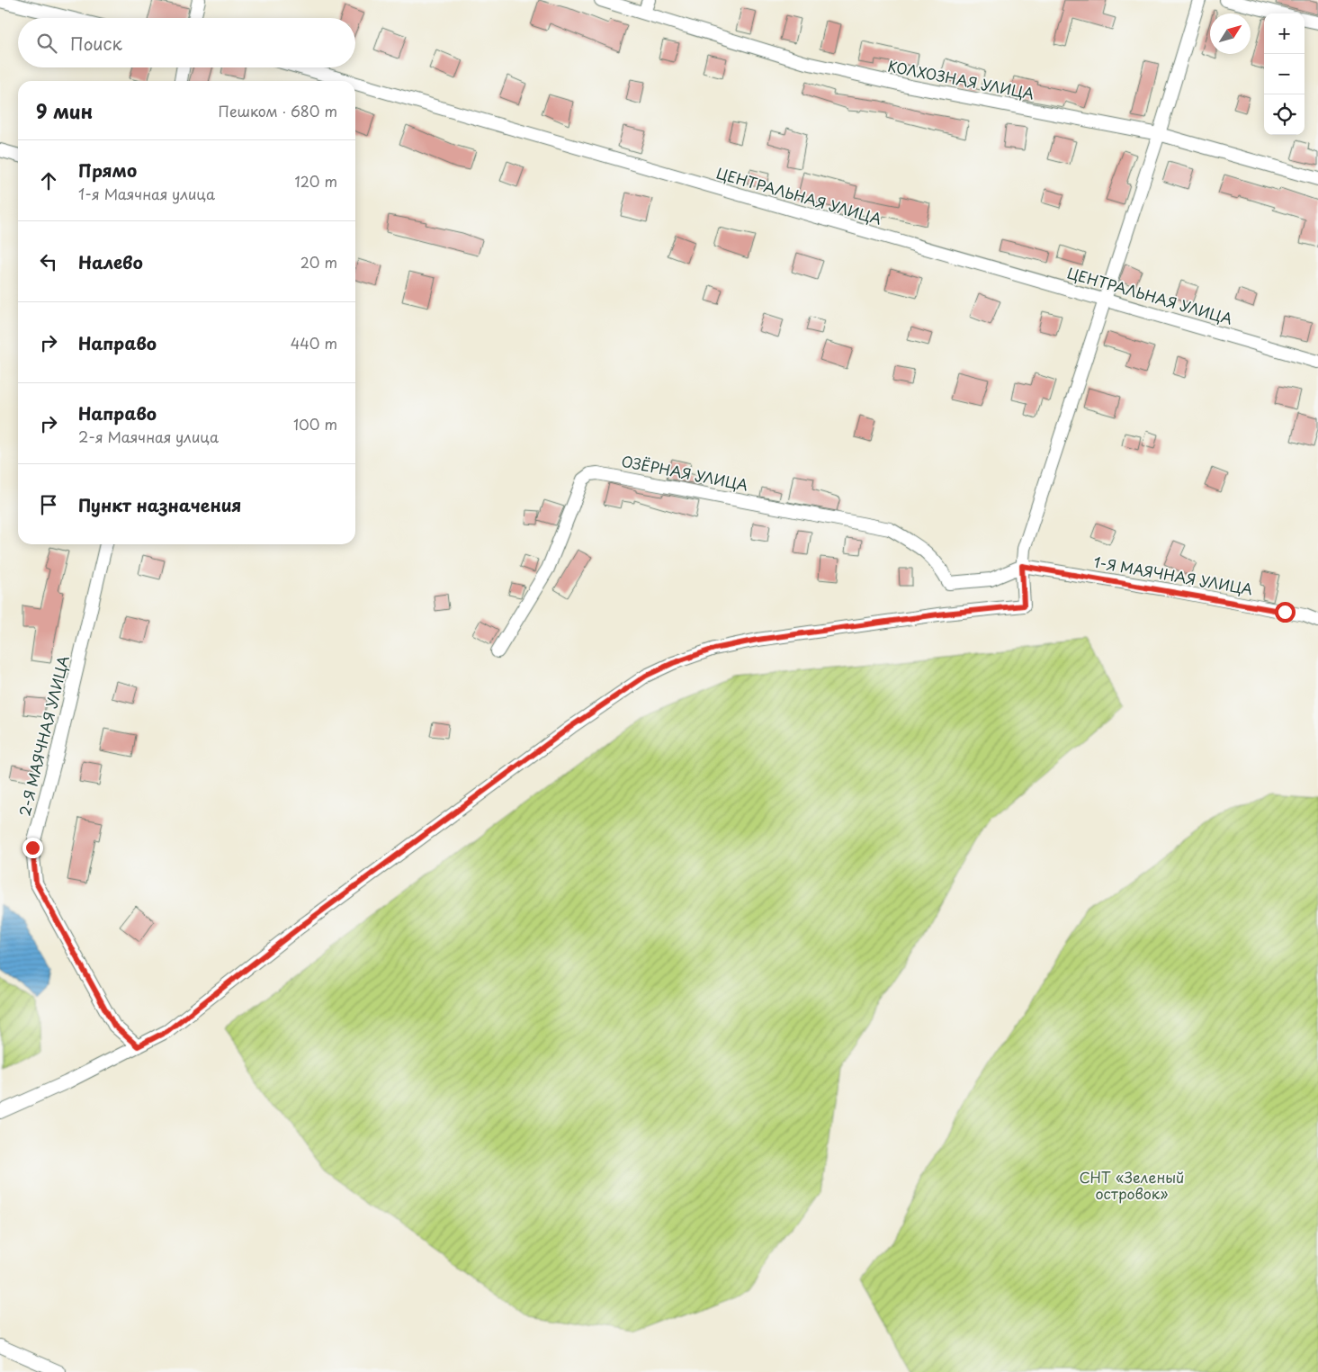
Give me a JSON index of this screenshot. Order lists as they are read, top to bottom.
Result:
{
  "streets": {
    "street": [
      "КОЛХОЗНАЯ УЛИЦА",
      "ЦЕНТРАЛЬНАЯ УЛИЦА",
      "ОЗЁРНАЯ УЛИЦА",
      "1-Я МАЯЧНАЯ УЛИЦА",
      "2-Я МАЯЧНАЯ УЛИЦА"
    ]
  },
  "crossings": [
    ["ОЗЁРНАЯ УЛИЦА", "1-Я МАЯЧНАЯ УЛИЦА"]
  ],
  "parks": ["СНТ «Зеленый островок»"],
  "north": "top right",
  "page": {
    "map_buttons": ["+", "−"],
    "search": "Поиск",
    "heading": ["9 мин", "Пешком · 680 m"],
    "list": [
      ["Прямо", "1-я Маячная улица", "120 m"],
      ["Налево", "20 m"],
      ["Направо", "440 m"],
      ["Направо", "2-я Маячная улица", "100 m"],
      "Пункт назначения"
    ]
  }
}
